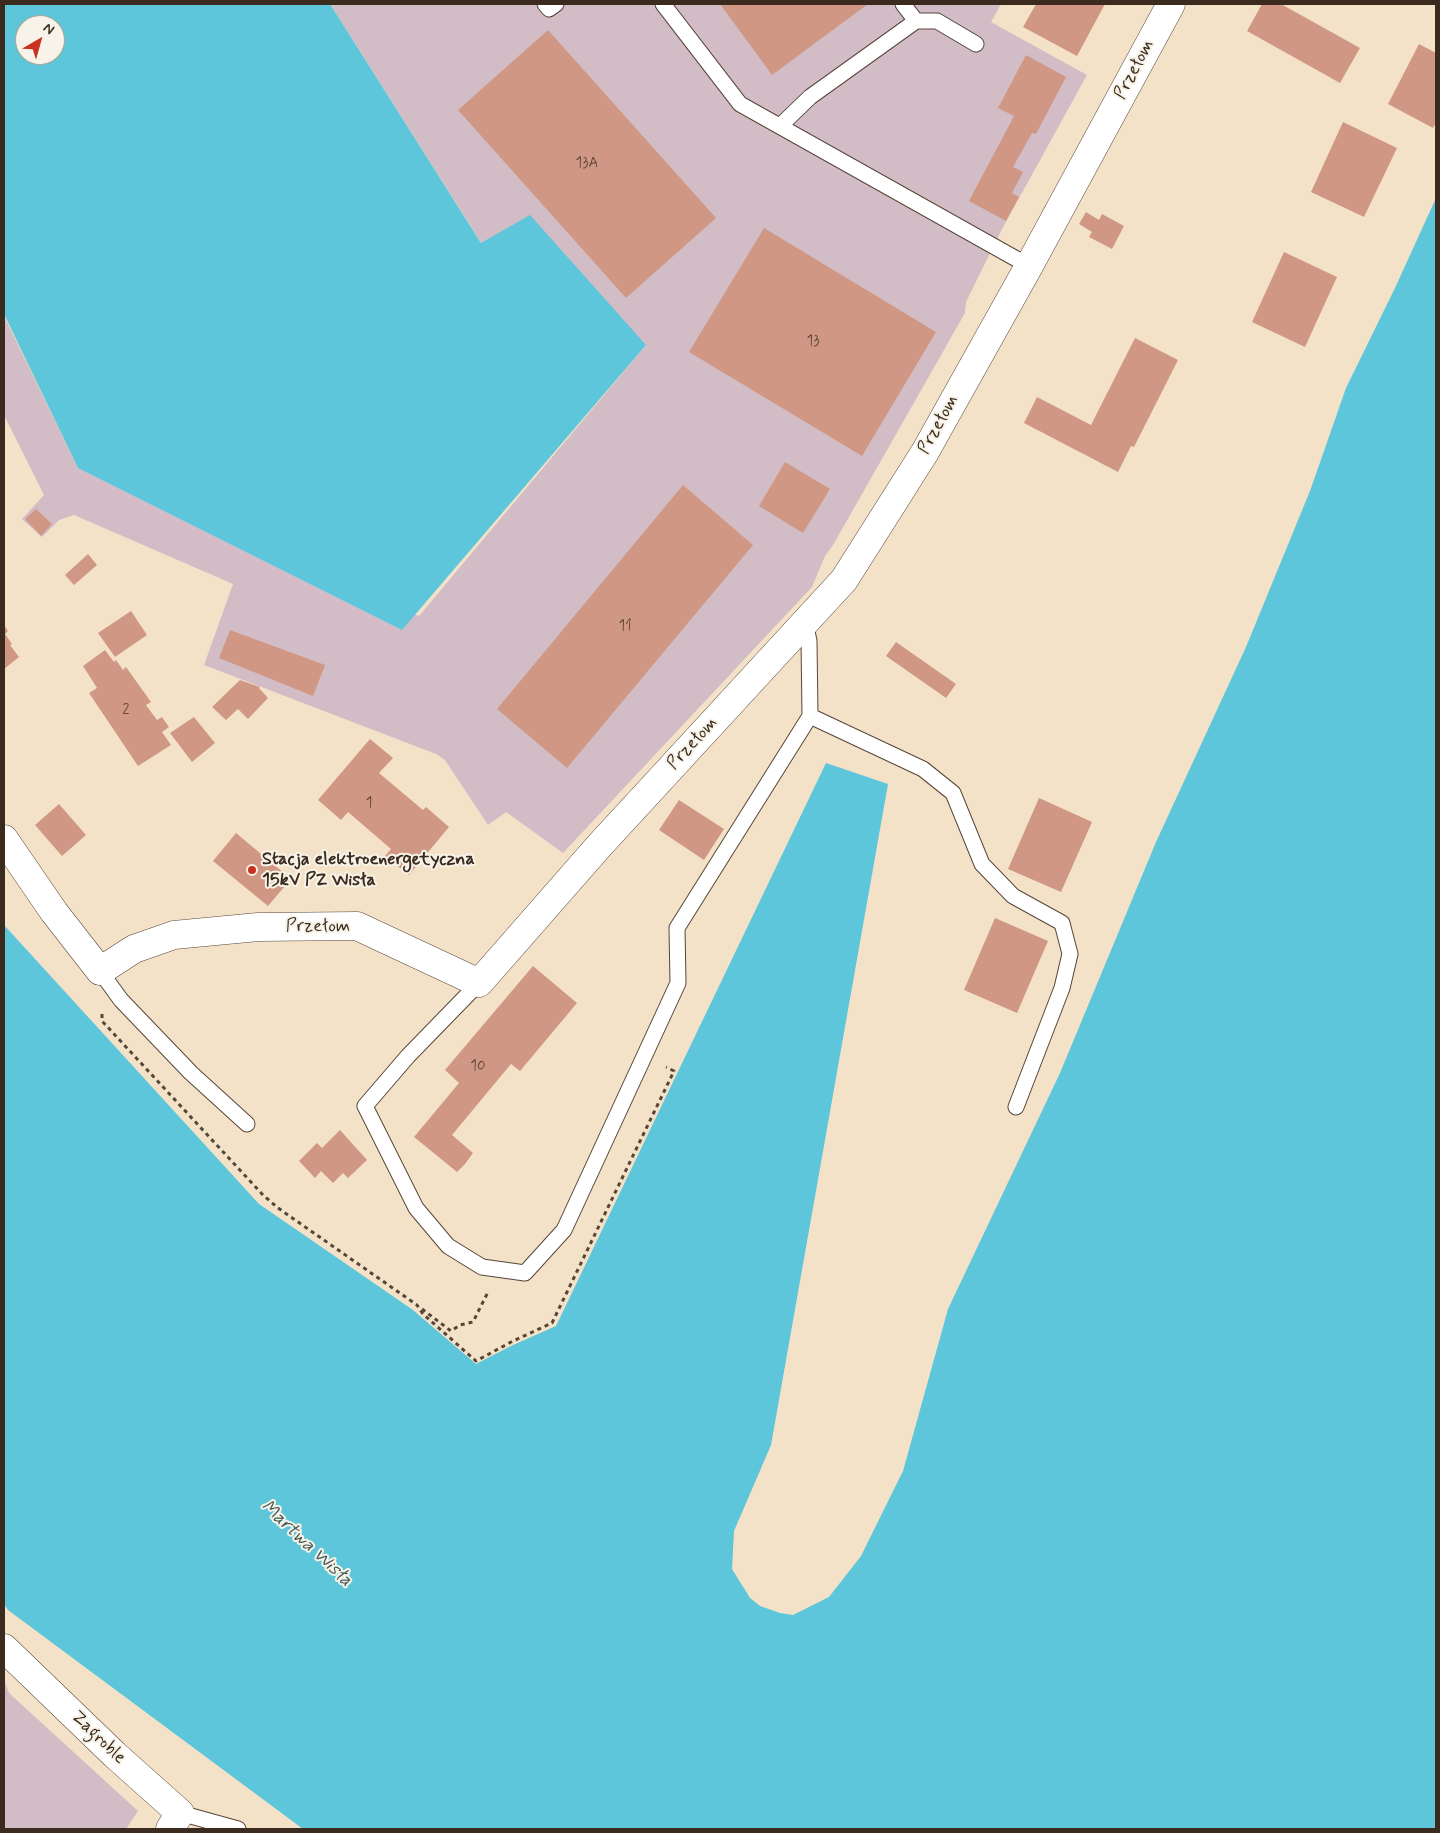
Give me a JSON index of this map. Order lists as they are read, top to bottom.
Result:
{
  "streets": {
    "street": ["Przełom", "Zagroble"]
  },
  "water": ["Martwa Wisła"],
  "places": ["Stacja elektroenergetyczna 15kV PZ Wisła"],
  "house_numbers": [
    "13A",
    "13",
    "11",
    "2",
    "1",
    "10"
  ],
  "north": "top right"
}
